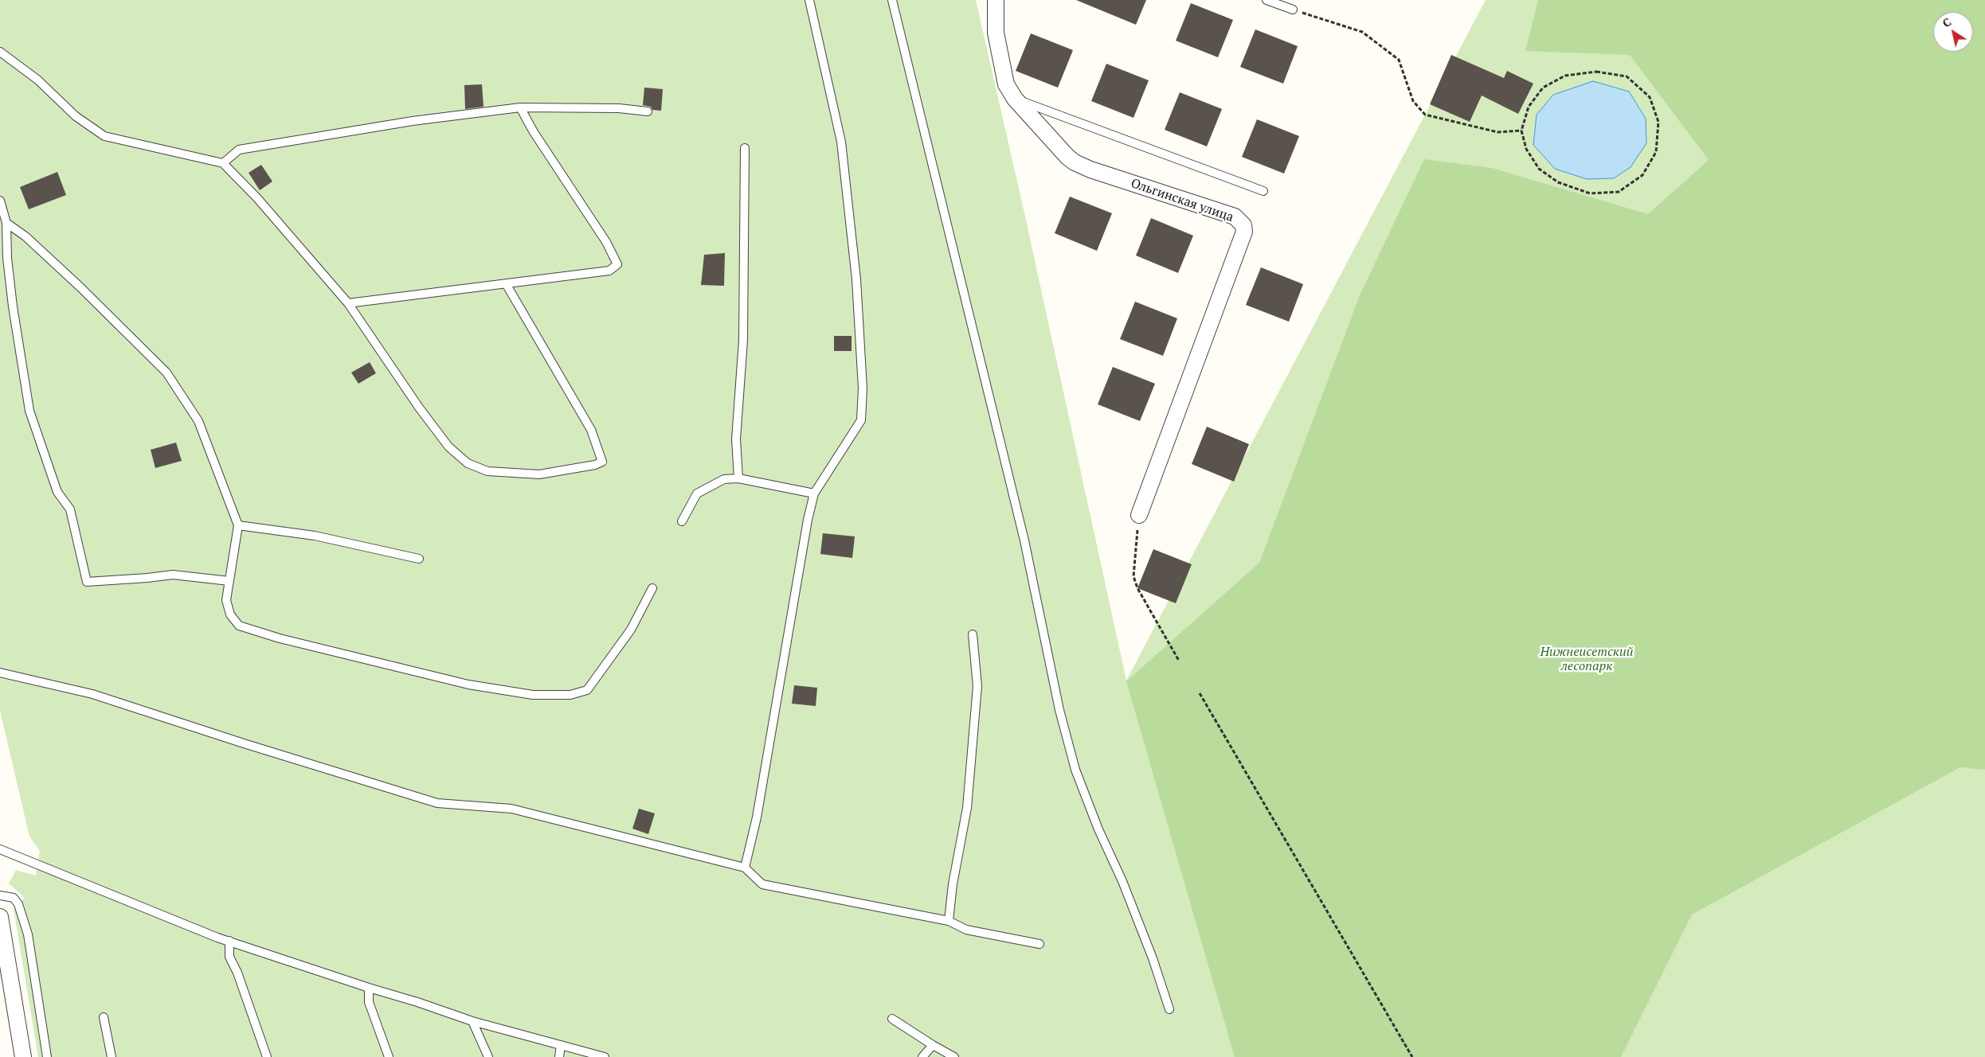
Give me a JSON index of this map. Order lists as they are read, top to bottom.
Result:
{
  "streets": {
    "street": ["Ольгинская улица"]
  },
  "parks": ["Нижнеисетский лесопарк"],
  "north": "top left"
}
